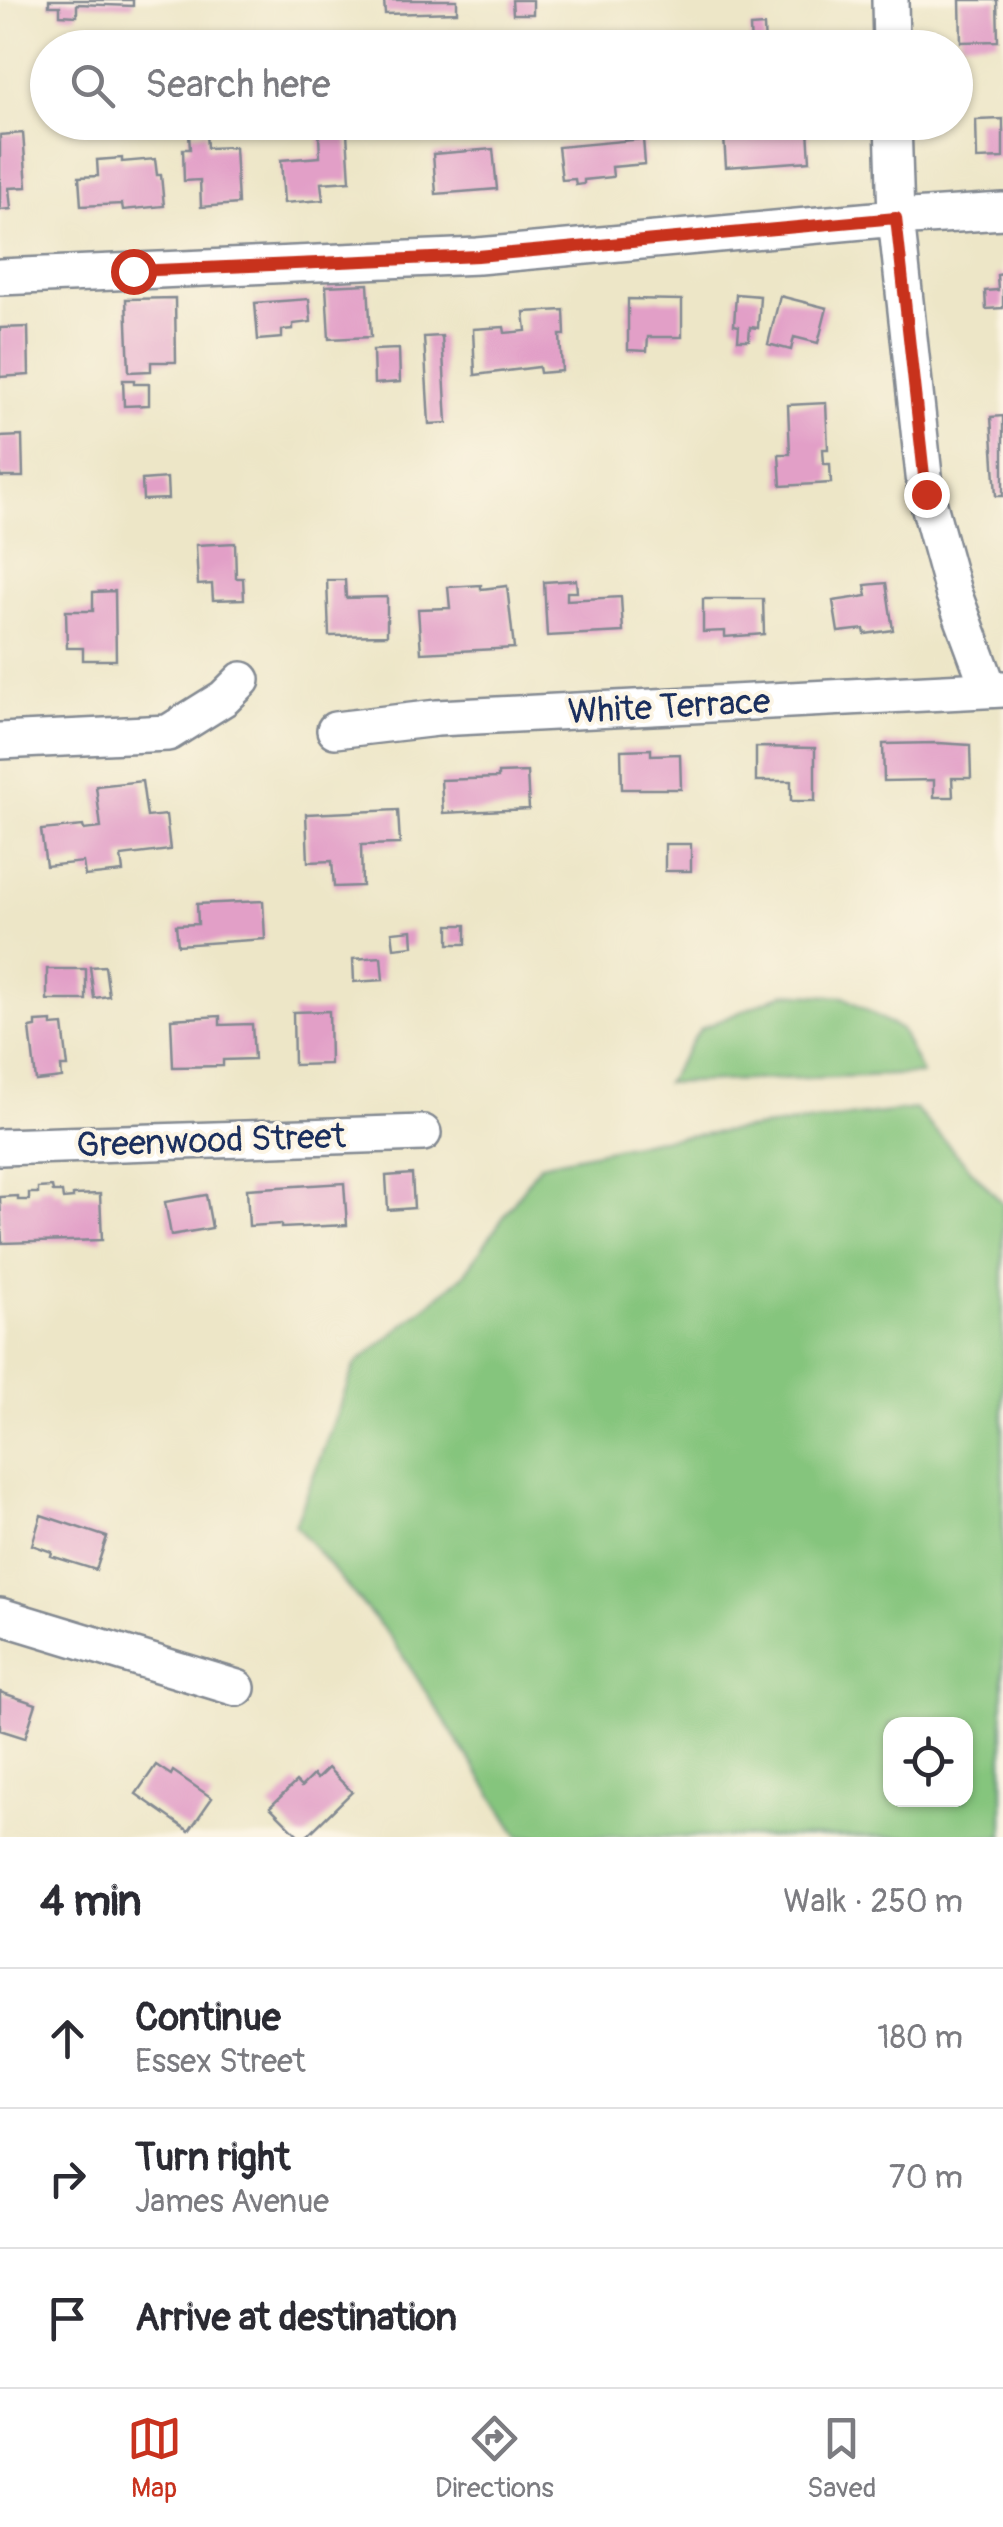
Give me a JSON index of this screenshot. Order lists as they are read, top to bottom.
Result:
{
  "streets": {
    "street": ["White Terrace", "Greenwood Street"]
  },
  "page": {
    "search": "Search here",
    "heading": ["4 min", "Walk · 250 m"],
    "list": [
      ["Continue", "Essex Street", "180 m"],
      ["Turn right", "James Avenue", "70 m"],
      "Arrive at destination"
    ],
    "nav": ["Map", "Directions", "Saved"]
  }
}
